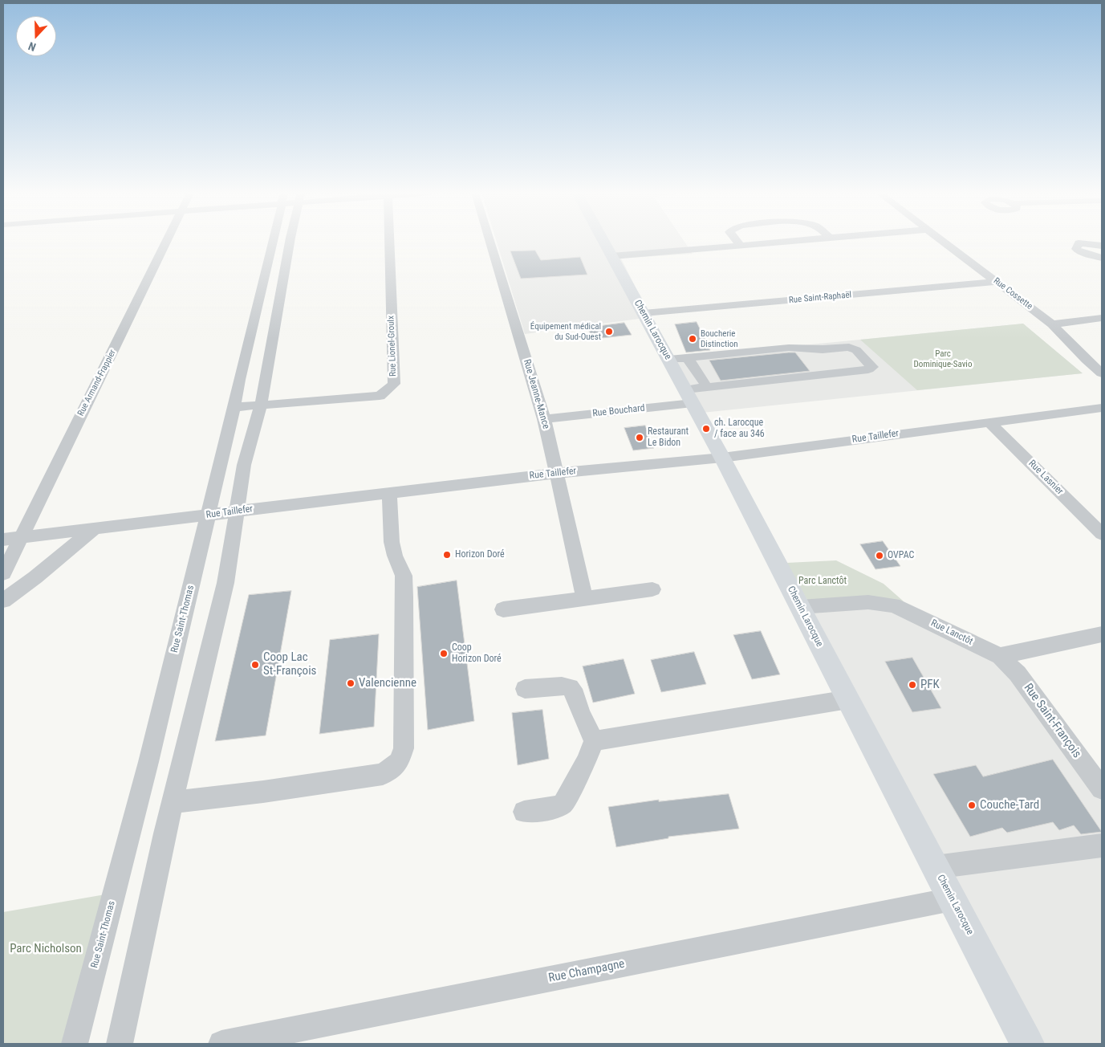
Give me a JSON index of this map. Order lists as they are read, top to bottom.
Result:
{
  "streets": {
    "main road": ["Chemin Larocque"],
    "street": [
      "Rue Cossette",
      "Rue Saint-Raphaël",
      "Rue Lionel-Groulx",
      "Rue Armand-Frappier",
      "Rue Jeanne-Mance",
      "Rue Bouchard",
      "Rue Taillefer",
      "Rue Lasnier",
      "Rue Saint-Thomas",
      "Rue Lanctôt",
      "Rue Saint-François",
      "Rue Champagne"
    ]
  },
  "crossings": [
    ["Rue Cossette", "Rue Saint-Raphaël"],
    ["Rue Saint-Raphaël", "Chemin Larocque"],
    ["Chemin Larocque", "Rue Bouchard"],
    ["Chemin Larocque", "Rue Taillefer"],
    ["Chemin Larocque", "Rue Lanctôt"],
    ["Chemin Larocque", "Rue Champagne"],
    ["Rue Lionel-Groulx", "Rue Saint-Thomas"],
    ["Rue Armand-Frappier", "Rue Taillefer"],
    ["Rue Jeanne-Mance", "Rue Bouchard"],
    ["Rue Jeanne-Mance", "Rue Taillefer"],
    ["Rue Taillefer", "Rue Lasnier"],
    ["Rue Taillefer", "Rue Saint-Thomas"],
    ["Rue Lanctôt", "Rue Saint-François"]
  ],
  "parks": ["Parc Dominique-Savio", "Parc Lanctôt", "Parc Nicholson"],
  "places": [
    "Équipement médical du Sud-Ouest",
    "Boucherie Distinction",
    "ch. Larocque / face au 346",
    "Restaurant Le Bidon",
    "Horizon Doré",
    "OVPAC",
    "Coop Horizon Doré",
    "Coop Lac St-François",
    "Valencienne",
    "PFK",
    "Couche-Tard"
  ],
  "north": "bottom"
}
